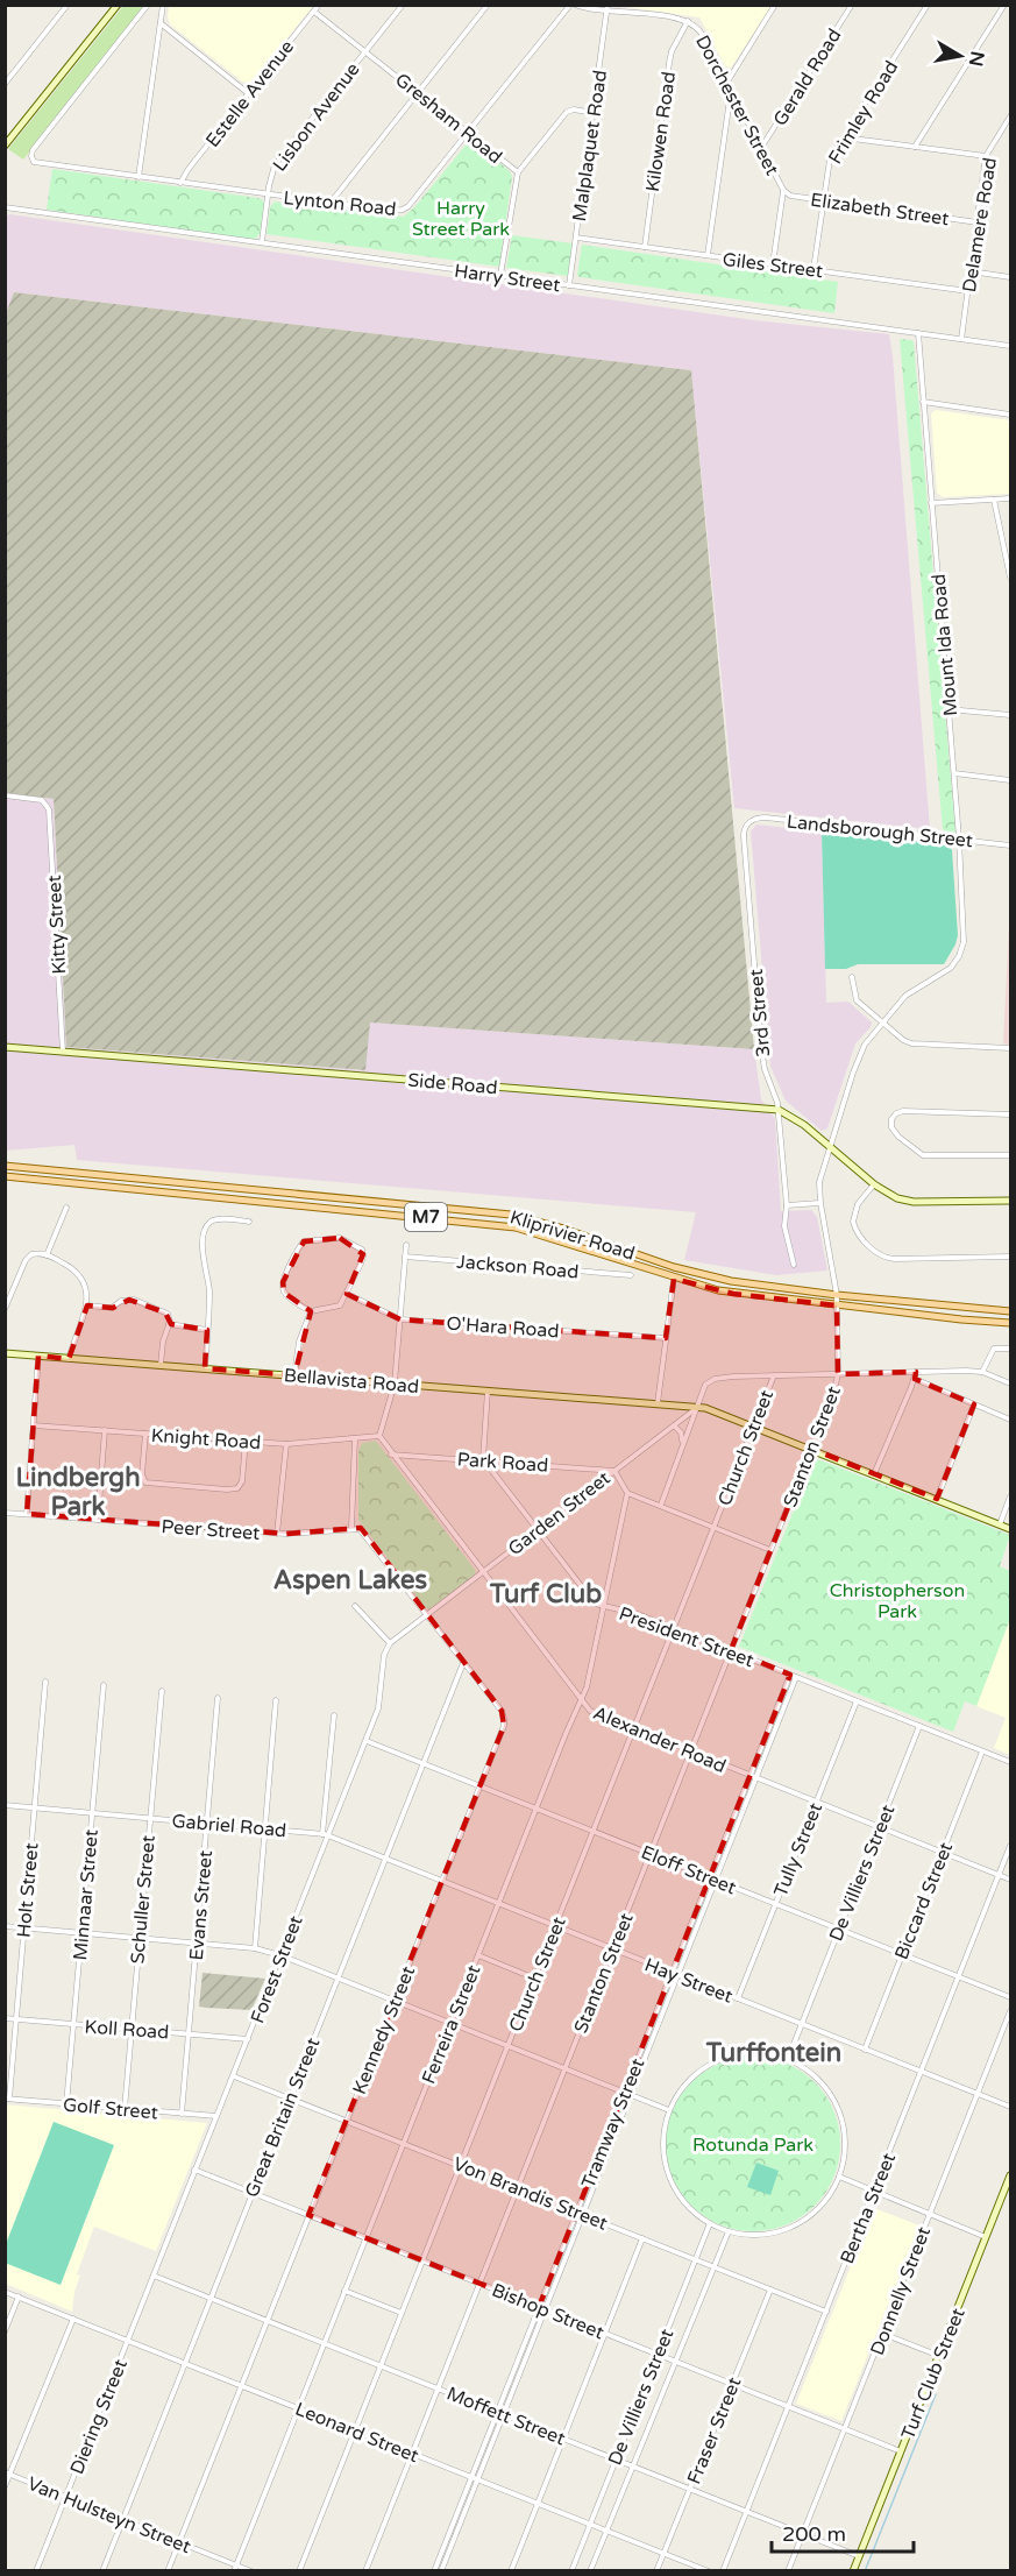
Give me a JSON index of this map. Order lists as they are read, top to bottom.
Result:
{
  "streets": {
    "main road": ["M7", "Kliprivier Road"],
    "street": [
      "Gerald Road",
      "Estelle Avenue",
      "Dorchester Street",
      "Frimley Road",
      "Lisbon Avenue",
      "Gresham Road",
      "Kilowen Road",
      "Malplaquet Road",
      "Lynton Road",
      "Elizabeth Street",
      "Delamere Road",
      "Giles Street",
      "Harry Street",
      "Mount Ida Road",
      "Landsborough Street",
      "Kitty Street",
      "3rd Street",
      "Side Road",
      "Jackson Road",
      "O'Hara Road",
      "Bellavista Road",
      "Knight Road",
      "Stanton Street",
      "Church Street",
      "Park Road",
      "Garden Street",
      "Peer Street",
      "President Street",
      "Alexander Road",
      "Gabriel Road",
      "Tully Street",
      "Eloff Street",
      "De Villiers Street",
      "Holt Street",
      "Minnaar Street",
      "Schuller Street",
      "Biccard Street",
      "Evans Street",
      "Forest Street",
      "Hay Street",
      "Ferreira Street",
      "Koll Road",
      "Kennedy Street",
      "Golf Street",
      "Great Britain Street",
      "Tramway Street",
      "Von Brandis Street",
      "Bertha Street",
      "Donnelly Street",
      "Bishop Street",
      "Turf Club Street",
      "Moffett Street",
      "Diering Street",
      "Fraser Street",
      "Leonard Street",
      "Van Hulsteyn Street"
    ]
  },
  "crossings": [
    ["Gerald Road", "Dorchester Street"],
    ["Estelle Avenue", "Gresham Road"],
    ["Estelle Avenue", "Lynton Road"],
    ["Dorchester Street", "Kilowen Road"],
    ["Dorchester Street", "Malplaquet Road"],
    ["Dorchester Street", "Lynton Road"],
    ["Dorchester Street", "Elizabeth Street"],
    ["Frimley Road", "Elizabeth Street"],
    ["Frimley Road", "Giles Street"],
    ["Lisbon Avenue", "Gresham Road"],
    ["Lisbon Avenue", "Lynton Road"],
    ["Lisbon Avenue", "Harry Street"],
    ["Gresham Road", "Lynton Road"],
    ["Kilowen Road", "Giles Street"],
    ["Malplaquet Road", "Giles Street"],
    ["Malplaquet Road", "Harry Street"],
    ["Elizabeth Street", "Delamere Road"],
    ["Delamere Road", "Giles Street"],
    ["Delamere Road", "Harry Street"],
    ["Harry Street", "Mount Ida Road"],
    ["Mount Ida Road", "Landsborough Street"],
    ["Mount Ida Road", "Stanton Street"],
    ["Landsborough Street", "3rd Street"],
    ["Kitty Street", "Side Road"],
    ["3rd Street", "Side Road"],
    ["Side Road", "Stanton Street"],
    ["Kliprivier Road", "Stanton Street"],
    ["Bellavista Road", "Garden Street"],
    ["Knight Road", "Alexander Road"],
    ["Stanton Street", "President Street"],
    ["Stanton Street", "Alexander Road"],
    ["Stanton Street", "Eloff Street"],
    ["Stanton Street", "Hay Street"],
    ["Stanton Street", "Von Brandis Street"],
    ["Stanton Street", "Bishop Street"],
    ["Stanton Street", "Moffett Street"],
    ["Stanton Street", "Leonard Street"],
    ["Church Street", "President Street"],
    ["Church Street", "Alexander Road"],
    ["Church Street", "Eloff Street"],
    ["Church Street", "Hay Street"],
    ["Church Street", "Von Brandis Street"],
    ["Church Street", "Bishop Street"],
    ["Church Street", "Moffett Street"],
    ["Church Street", "Leonard Street"],
    ["Park Road", "Garden Street"],
    ["Park Road", "President Street"],
    ["Park Road", "Alexander Road"],
    ["Garden Street", "President Street"],
    ["Garden Street", "Alexander Road"],
    ["Garden Street", "Forest Street"],
    ["Garden Street", "Kennedy Street"],
    ["Peer Street", "Kennedy Street"],
    ["President Street", "Tully Street"],
    ["President Street", "De Villiers Street"],
    ["President Street", "Biccard Street"],
    ["President Street", "Ferreira Street"],
    ["President Street", "Tramway Street"],
    ["Alexander Road", "Tully Street"],
    ["Alexander Road", "De Villiers Street"],
    ["Alexander Road", "Biccard Street"],
    ["Alexander Road", "Ferreira Street"],
    ["Alexander Road", "Tramway Street"],
    ["Alexander Road", "Bertha Street"],
    ["Gabriel Road", "Holt Street"],
    ["Gabriel Road", "Minnaar Street"],
    ["Gabriel Road", "Schuller Street"],
    ["Gabriel Road", "Evans Street"],
    ["Gabriel Road", "Forest Street"],
    ["Gabriel Road", "Hay Street"],
    ["Tully Street", "Eloff Street"],
    ["Tully Street", "Hay Street"],
    ["Eloff Street", "De Villiers Street"],
    ["Eloff Street", "Biccard Street"],
    ["Eloff Street", "Forest Street"],
    ["Eloff Street", "Ferreira Street"],
    ["Eloff Street", "Kennedy Street"],
    ["Eloff Street", "Great Britain Street"],
    ["Eloff Street", "Tramway Street"],
    ["Eloff Street", "Bertha Street"],
    ["De Villiers Street", "Hay Street"],
    ["De Villiers Street", "Von Brandis Street"],
    ["De Villiers Street", "Bishop Street"],
    ["De Villiers Street", "Moffett Street"],
    ["De Villiers Street", "Leonard Street"],
    ["Holt Street", "Koll Road"],
    ["Holt Street", "Golf Street"],
    ["Minnaar Street", "Koll Road"],
    ["Minnaar Street", "Golf Street"],
    ["Schuller Street", "Koll Road"],
    ["Schuller Street", "Golf Street"],
    ["Biccard Street", "Hay Street"],
    ["Evans Street", "Koll Road"],
    ["Evans Street", "Golf Street"],
    ["Forest Street", "Hay Street"],
    ["Forest Street", "Koll Road"],
    ["Forest Street", "Golf Street"],
    ["Forest Street", "Von Brandis Street"],
    ["Forest Street", "Bishop Street"],
    ["Forest Street", "Moffett Street"],
    ["Forest Street", "Diering Street"],
    ["Forest Street", "Leonard Street"],
    ["Hay Street", "Ferreira Street"],
    ["Hay Street", "Kennedy Street"],
    ["Hay Street", "Great Britain Street"],
    ["Hay Street", "Tramway Street"],
    ["Hay Street", "Bertha Street"],
    ["Hay Street", "Donnelly Street"],
    ["Ferreira Street", "Von Brandis Street"],
    ["Ferreira Street", "Bishop Street"],
    ["Ferreira Street", "Moffett Street"],
    ["Ferreira Street", "Leonard Street"],
    ["Ferreira Street", "Van Hulsteyn Street"],
    ["Kennedy Street", "Great Britain Street"],
    ["Kennedy Street", "Von Brandis Street"],
    ["Kennedy Street", "Bishop Street"],
    ["Kennedy Street", "Moffett Street"],
    ["Kennedy Street", "Leonard Street"],
    ["Kennedy Street", "Van Hulsteyn Street"],
    ["Great Britain Street", "Von Brandis Street"],
    ["Great Britain Street", "Bishop Street"],
    ["Great Britain Street", "Moffett Street"],
    ["Great Britain Street", "Leonard Street"],
    ["Great Britain Street", "Van Hulsteyn Street"],
    ["Tramway Street", "Von Brandis Street"],
    ["Tramway Street", "Bishop Street"],
    ["Tramway Street", "Moffett Street"],
    ["Tramway Street", "Leonard Street"],
    ["Von Brandis Street", "Bertha Street"],
    ["Von Brandis Street", "Fraser Street"],
    ["Bertha Street", "Bishop Street"],
    ["Bertha Street", "Moffett Street"],
    ["Donnelly Street", "Bishop Street"],
    ["Donnelly Street", "Moffett Street"],
    ["Bishop Street", "Turf Club Street"],
    ["Bishop Street", "Fraser Street"],
    ["Turf Club Street", "Moffett Street"],
    ["Moffett Street", "Fraser Street"],
    ["Diering Street", "Leonard Street"],
    ["Diering Street", "Van Hulsteyn Street"],
    ["Fraser Street", "Leonard Street"]
  ],
  "districts": [
    "Lindbergh Park",
    "Aspen Lakes",
    "Turf Club",
    "Turffontein"
  ],
  "parks": ["Harry Street Park", "Christopherson Park", "Rotunda Park"],
  "scale_bar": "200 m",
  "north": "right"
}
